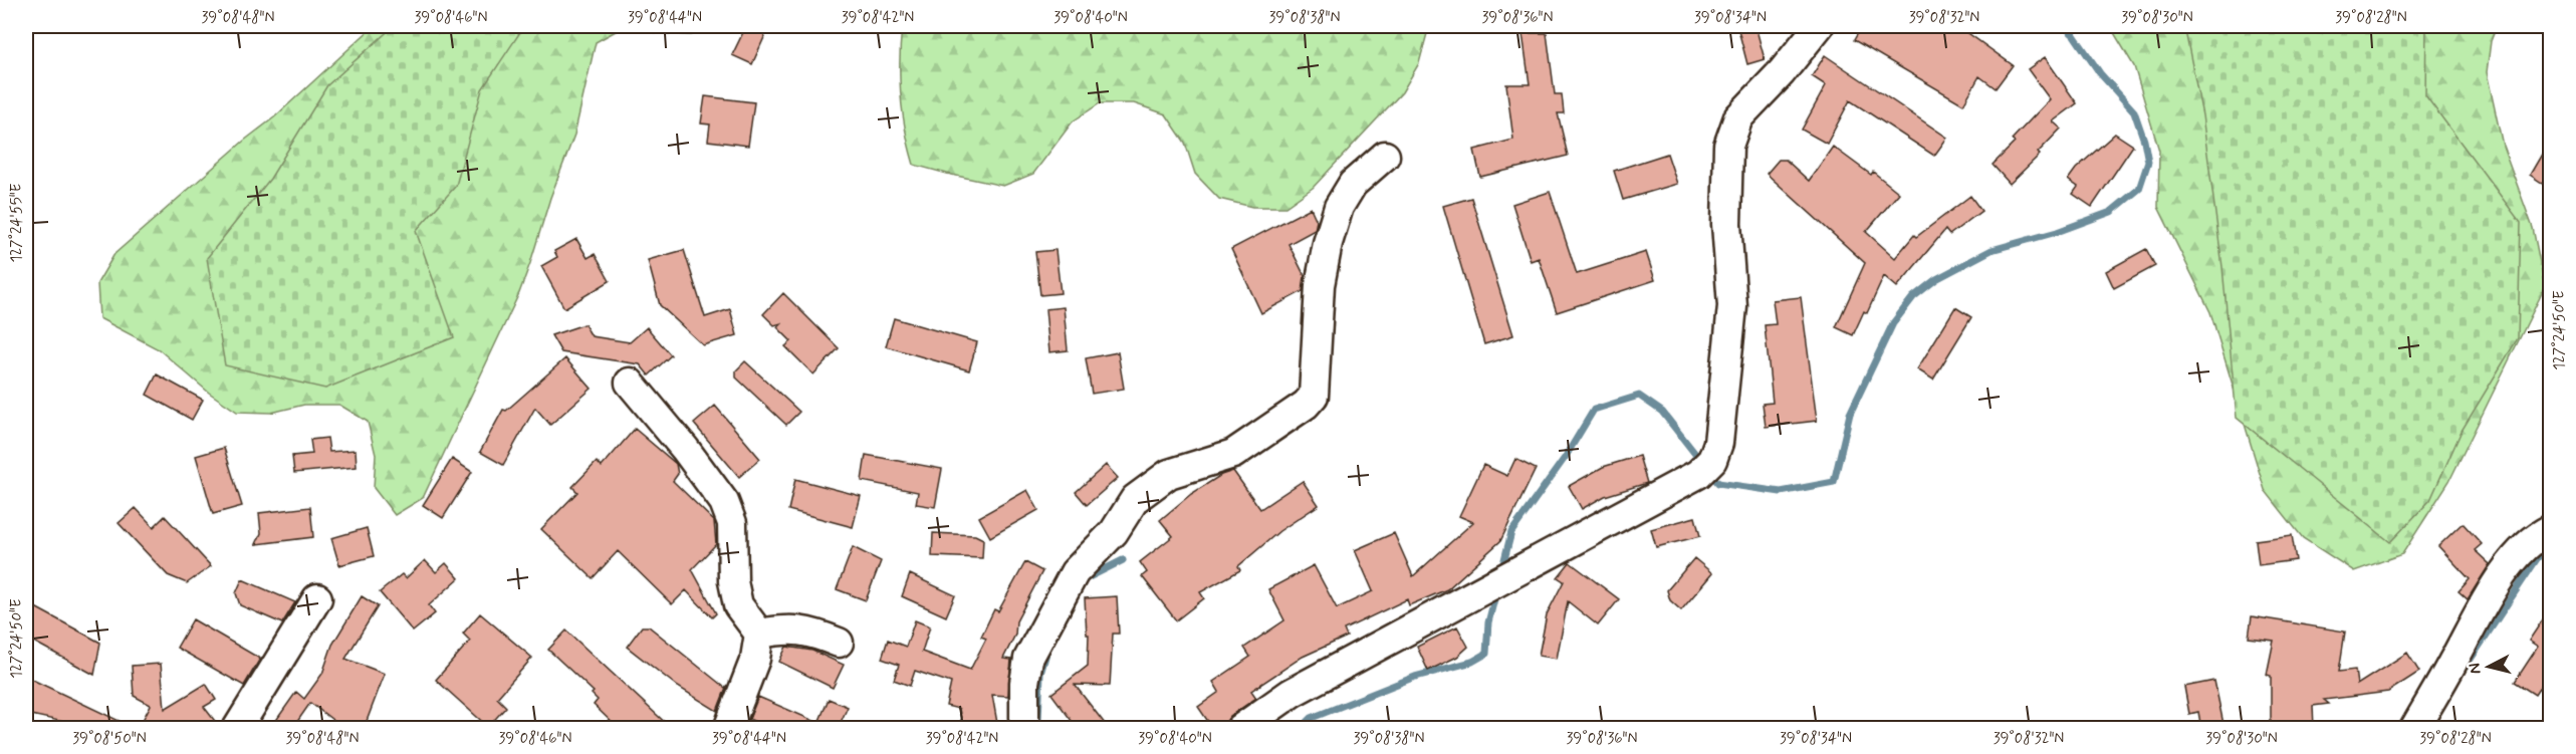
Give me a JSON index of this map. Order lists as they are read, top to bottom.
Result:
{
  "north": "left",
  "coordinates": [
    "39°08'48\"N",
    "39°08'46\"N",
    "39°08'44\"N",
    "39°08'42\"N",
    "39°08'40\"N",
    "39°08'38\"N",
    "39°08'36\"N",
    "39°08'34\"N",
    "39°08'32\"N",
    "39°08'30\"N",
    "39°08'28\"N",
    "127°24'55\"E",
    "127°24'50\"E",
    "39°08'50\"N"
  ]
}
